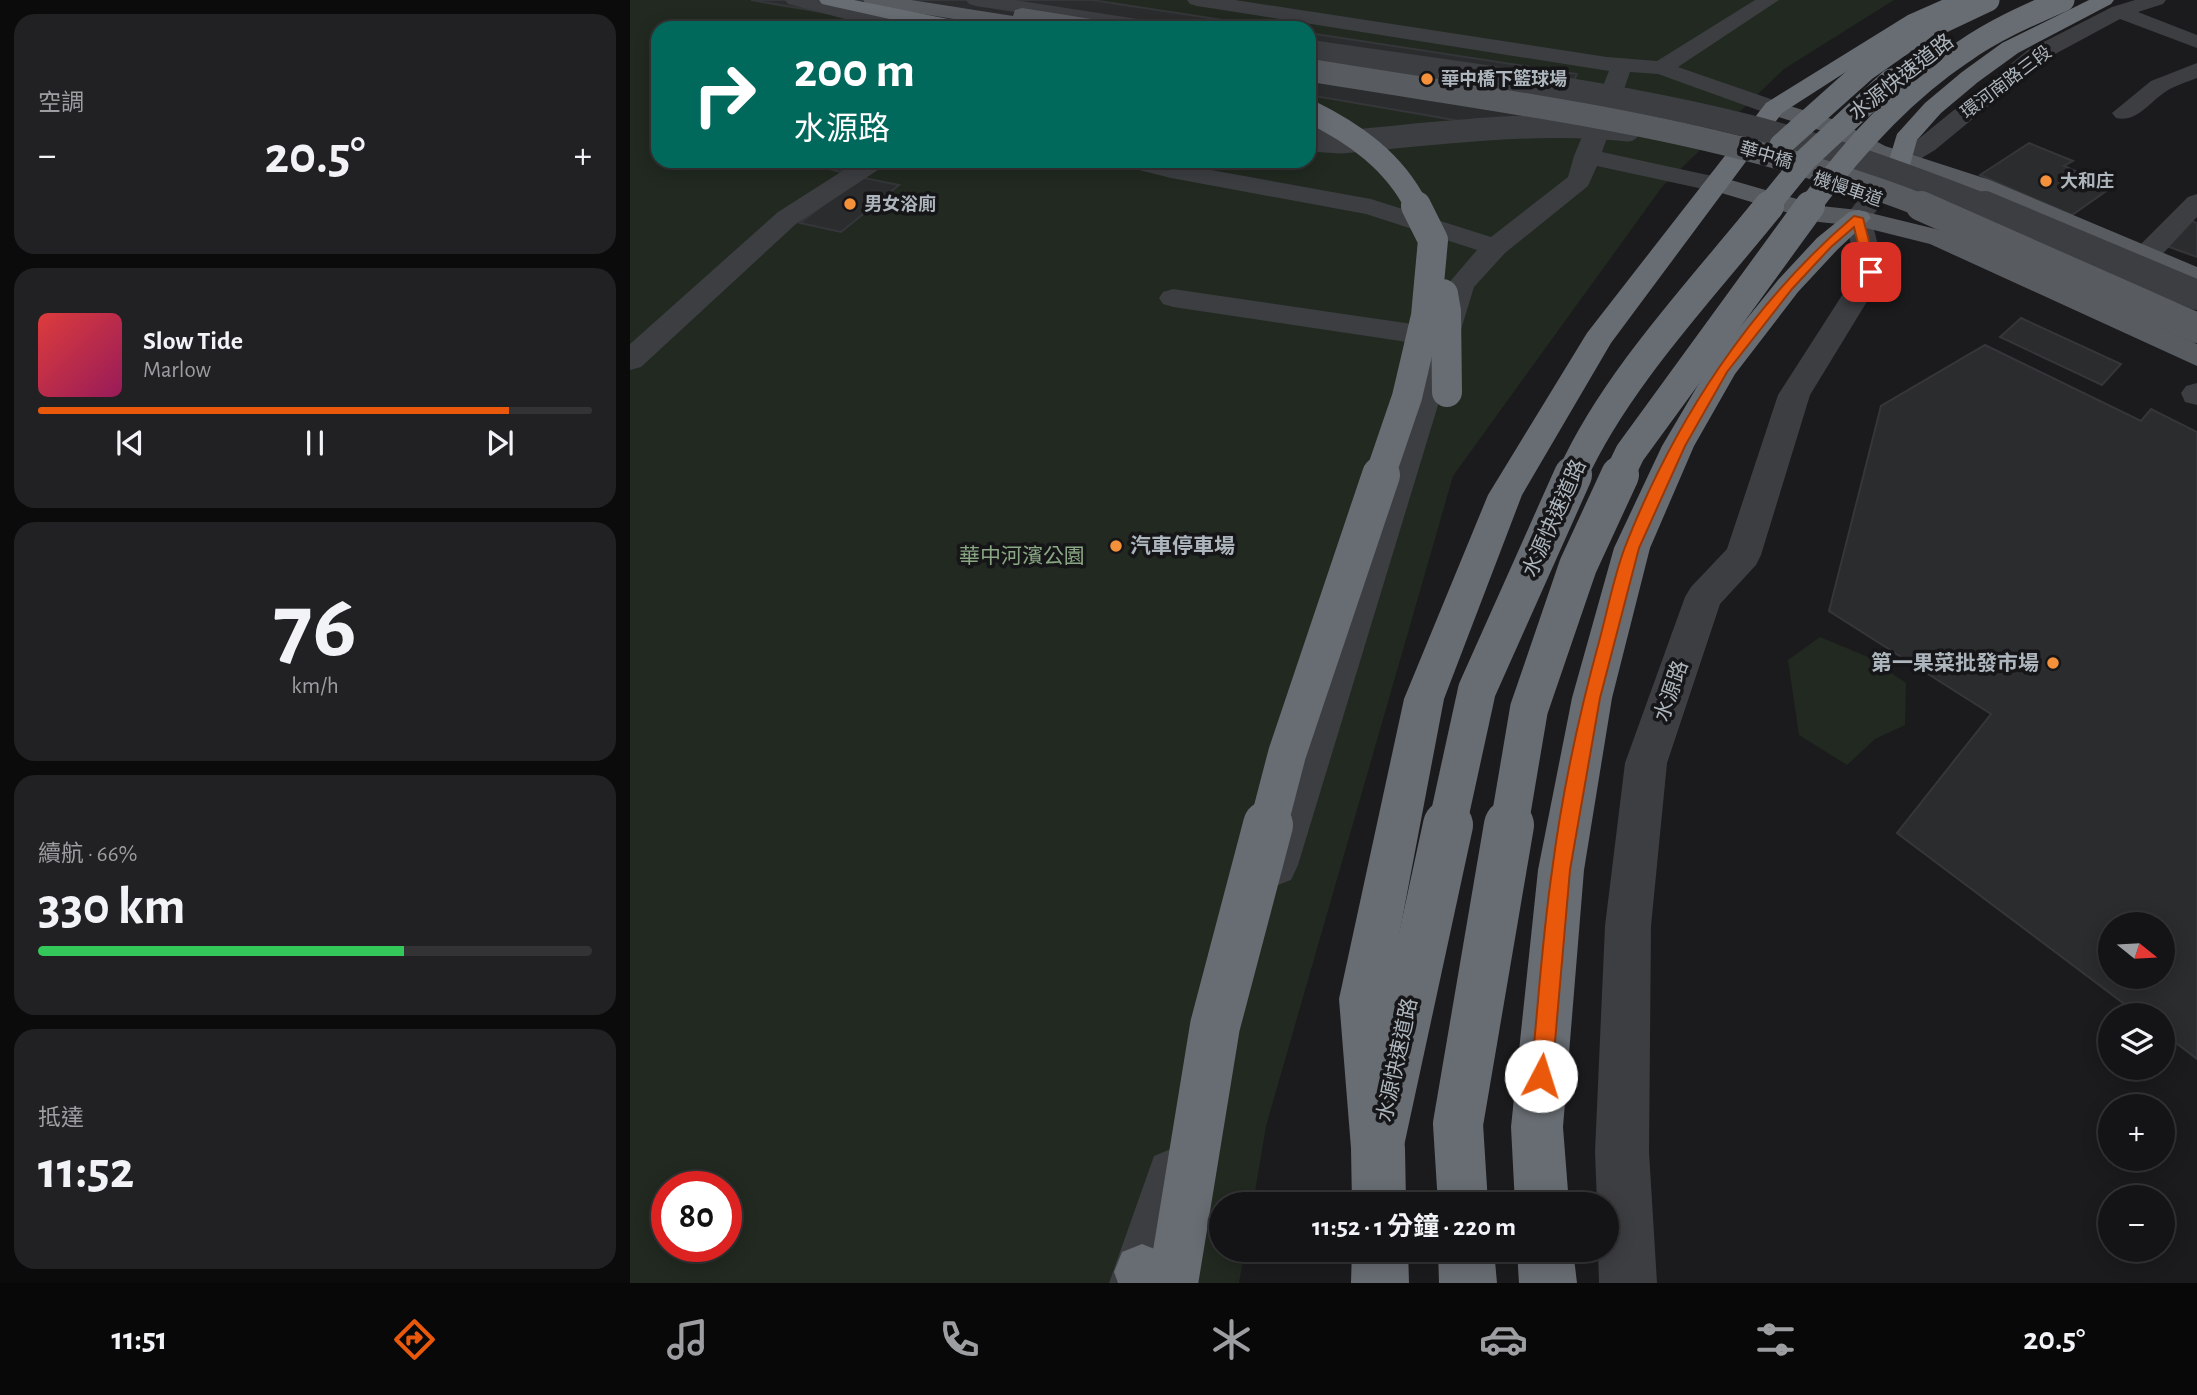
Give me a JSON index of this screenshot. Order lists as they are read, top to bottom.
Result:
{
  "streets": {
    "highway": ["水源快速道路"],
    "main road": ["華中橋"],
    "street": ["環河南路三段", "機慢車道", "水源路"]
  },
  "crossings": [
    ["華中橋", "機慢車道"]
  ],
  "parks": ["華中河濱公園"],
  "places": [
    "華中橋下籃球場",
    "大和庄",
    "男女浴廁",
    "汽車停車場",
    "第一果菜批發市場"
  ],
  "north": "right",
  "page": {
    "tile": [
      "空調",
      ["76", "km/h"],
      ["續航 · 66%", "330 km"],
      ["抵達", "11:52"]
    ],
    "turn": ["200 m", "水源路"],
    "heat": ["−", "20.5°", "+"],
    "song": ["Slow Tide", "Marlow"],
    "map_buttons": ["+", "−"],
    "limit": "80",
    "trip": "11:52 · 1 分鐘 · 220 m",
    "tabs": ["11:51", "20.5°"]
  }
}
